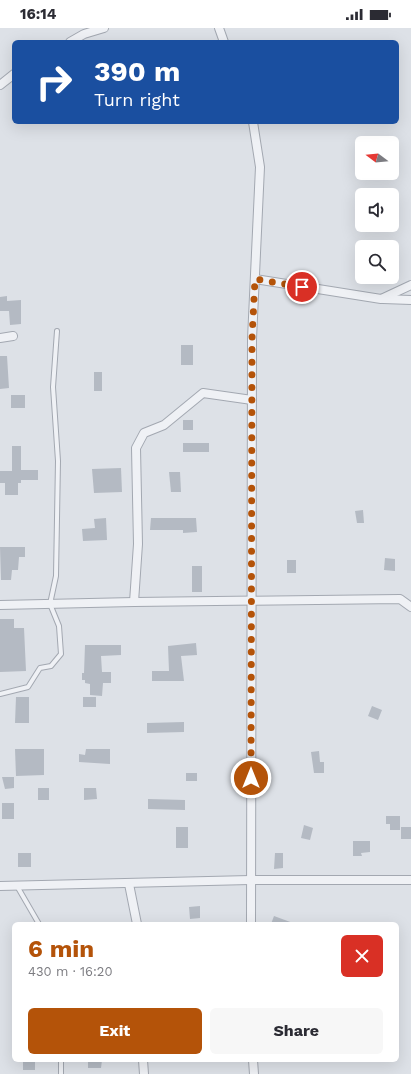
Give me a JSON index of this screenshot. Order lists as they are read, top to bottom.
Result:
{
  "north": "left",
  "page": {
    "status": "16:14",
    "turn": ["390 m", "Turn right"],
    "heading": ["6 min", "430 m · 16:20"],
    "buttons": ["Exit", "Share"]
  }
}
